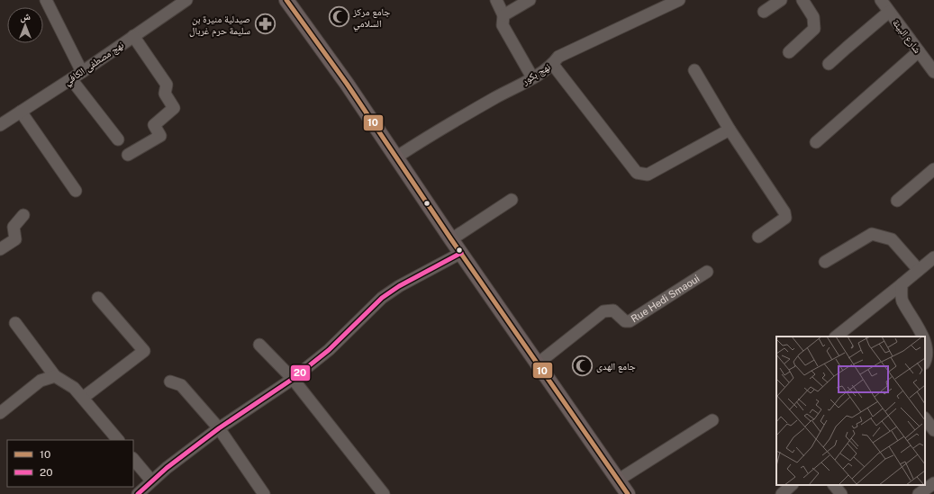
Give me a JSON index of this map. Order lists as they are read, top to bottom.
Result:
{
  "streets": {
    "street": [
      "شارع البيئة",
      "نهج مصطفى الكافي",
      "نهج بكور",
      "Rue Hedi Smaoui"
    ]
  },
  "places": {
    "mosque": ["جامع مركز السلامي", "جامع الهدى"],
    "pharmacy": ["صيدلية منيرة بن سليمة حرم غربال"]
  },
  "lines": ["transit line 10", "transit line 20"],
  "legend": ["10", "20"],
  "north": "top"
}
